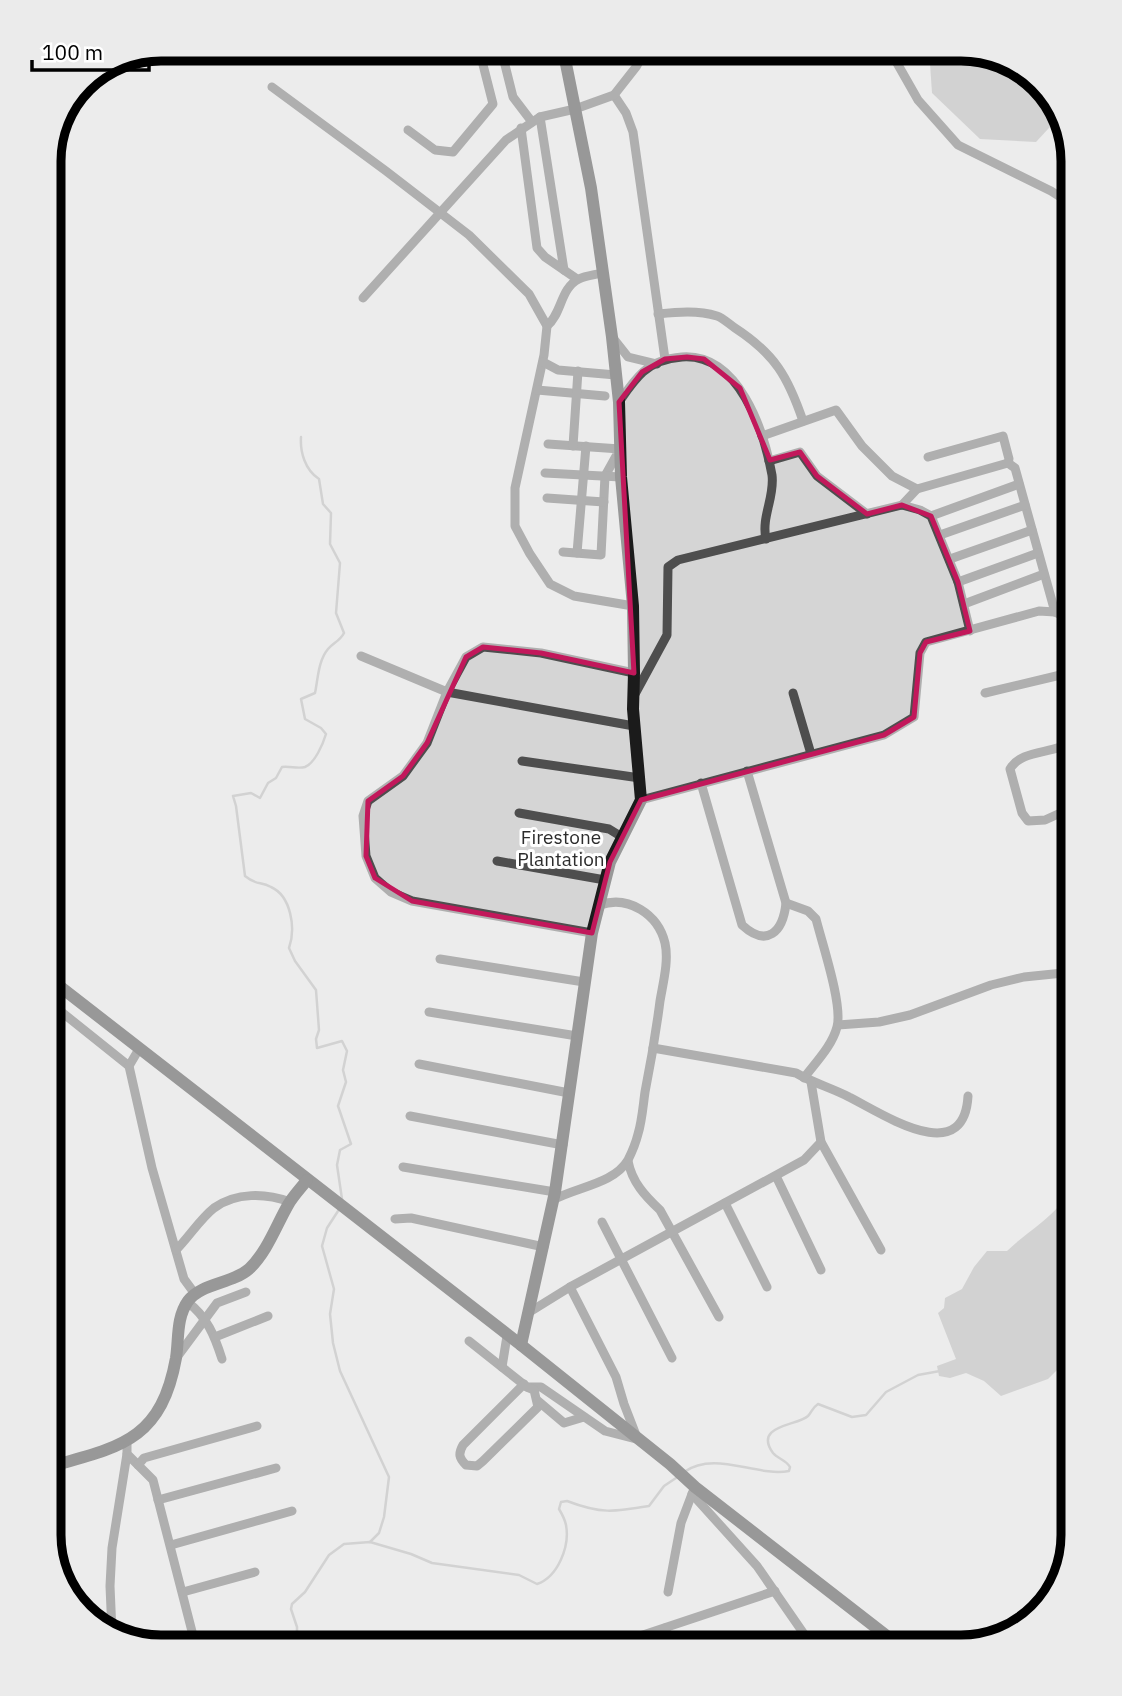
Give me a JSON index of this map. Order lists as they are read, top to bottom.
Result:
{
  "parks": ["Firestone Plantation"],
  "scale_bar": "100 m"
}
